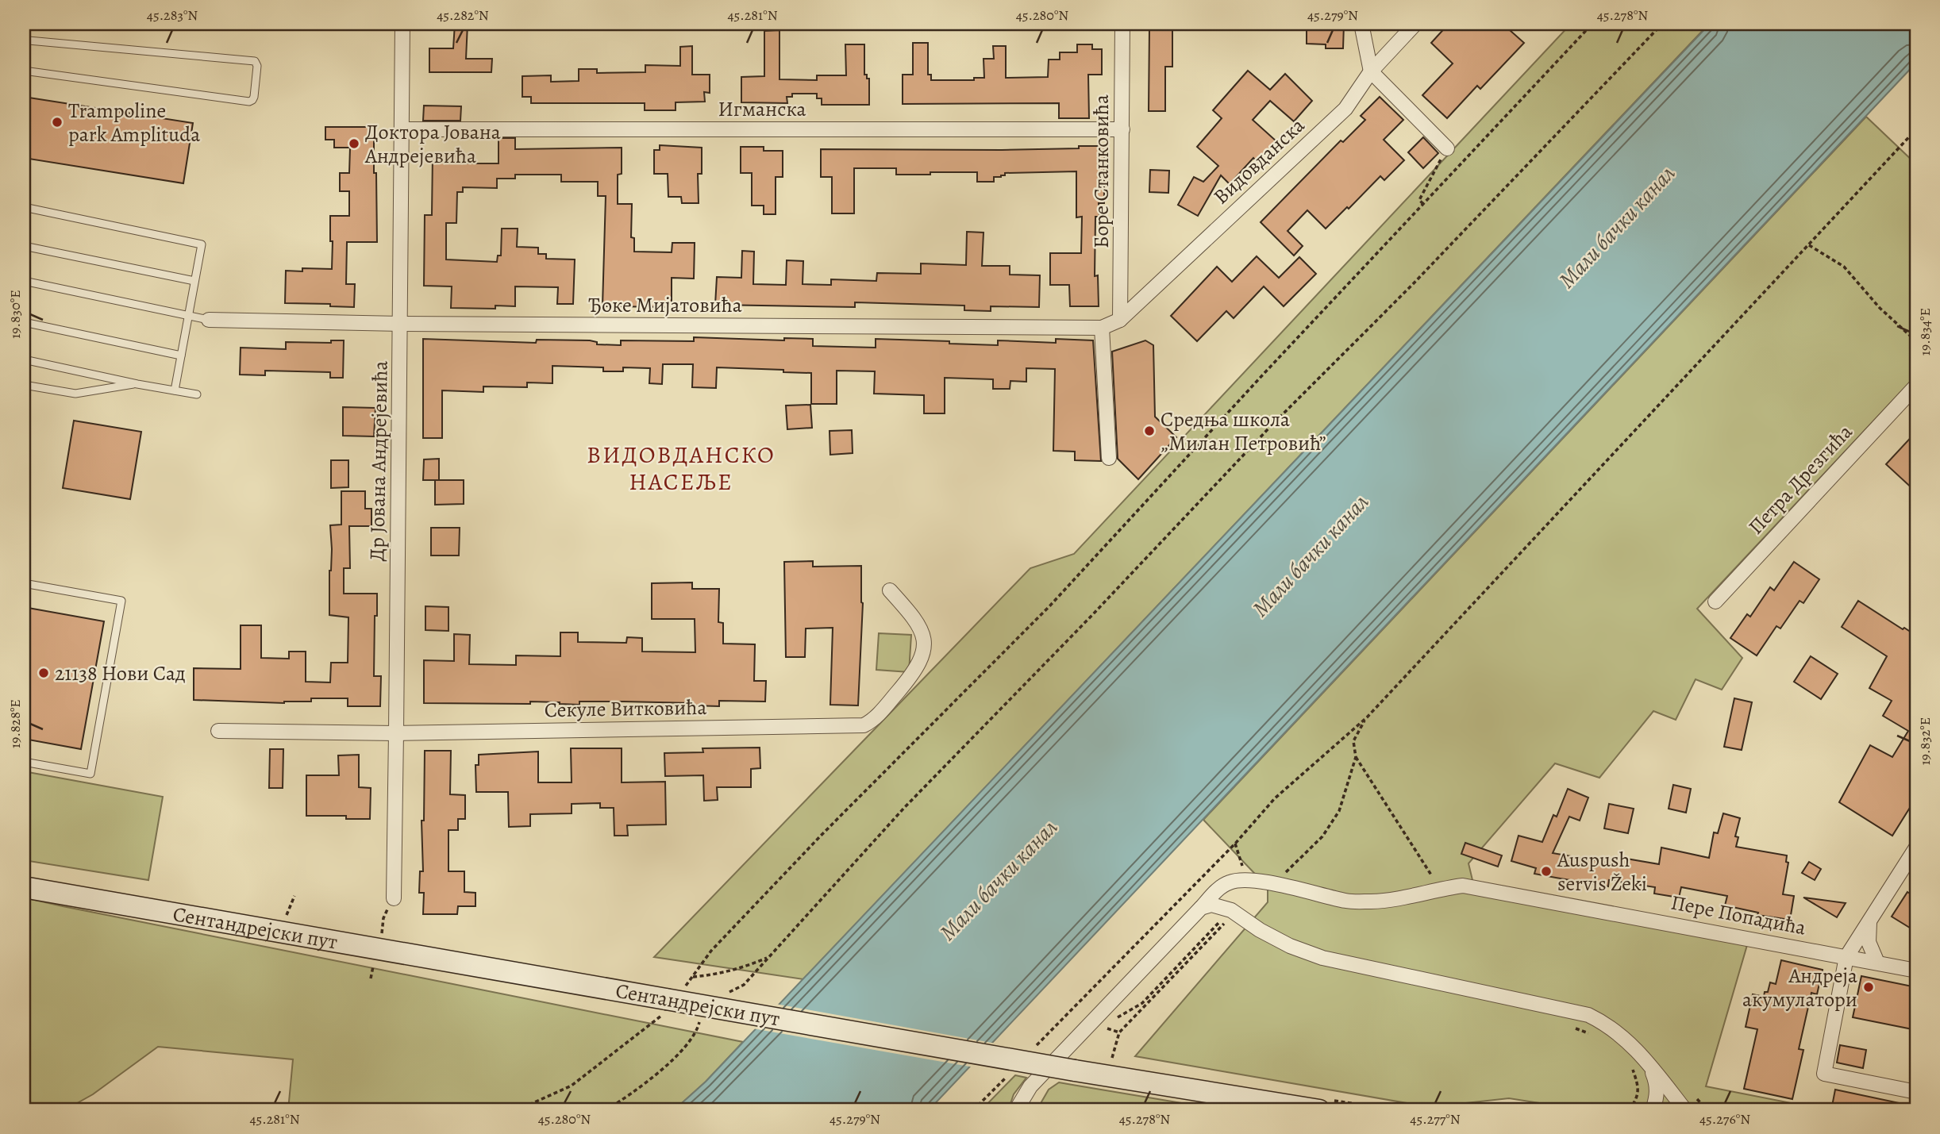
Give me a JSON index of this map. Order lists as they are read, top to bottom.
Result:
{
  "streets": {
    "main road": ["Сентандрејски пут"],
    "street": [
      "Игманска",
      "Видовданска",
      "Боре Станковића",
      "Ђоке Мијатовића",
      "Др Јована Андрејевића",
      "Петра Дрезгића",
      "Секуле Витковића",
      "Пере Попадића"
    ]
  },
  "crossings": [
    ["Игманска", "Боре Станковића"],
    ["Игманска", "Др Јована Андрејевића"],
    ["Видовданска", "Боре Станковића"],
    ["Видовданска", "Ђоке Мијатовића"],
    ["Боре Станковића", "Ђоке Мијатовића"],
    ["Ђоке Мијатовића", "Др Јована Андрејевића"],
    ["Др Јована Андрејевића", "Секуле Витковића"]
  ],
  "districts": ["ВИДОВДАНСКО НАСЕЉЕ"],
  "water": ["Мали бачки канал"],
  "places": [
    "Trampoline park Amplituda",
    "Доктора Јована Андрејевића",
    "Средња школа „Милан Петровић”",
    "21138 Нови Сад",
    "Auspush servis Žeki",
    "Андреја акумулатори"
  ],
  "coordinates": [
    "45.283°N",
    "45.282°N",
    "45.281°N",
    "45.280°N",
    "45.279°N",
    "45.278°N",
    "19.830°E",
    "19.834°E",
    "19.828°E",
    "19.832°E",
    "45.277°N",
    "45.276°N"
  ]
}
